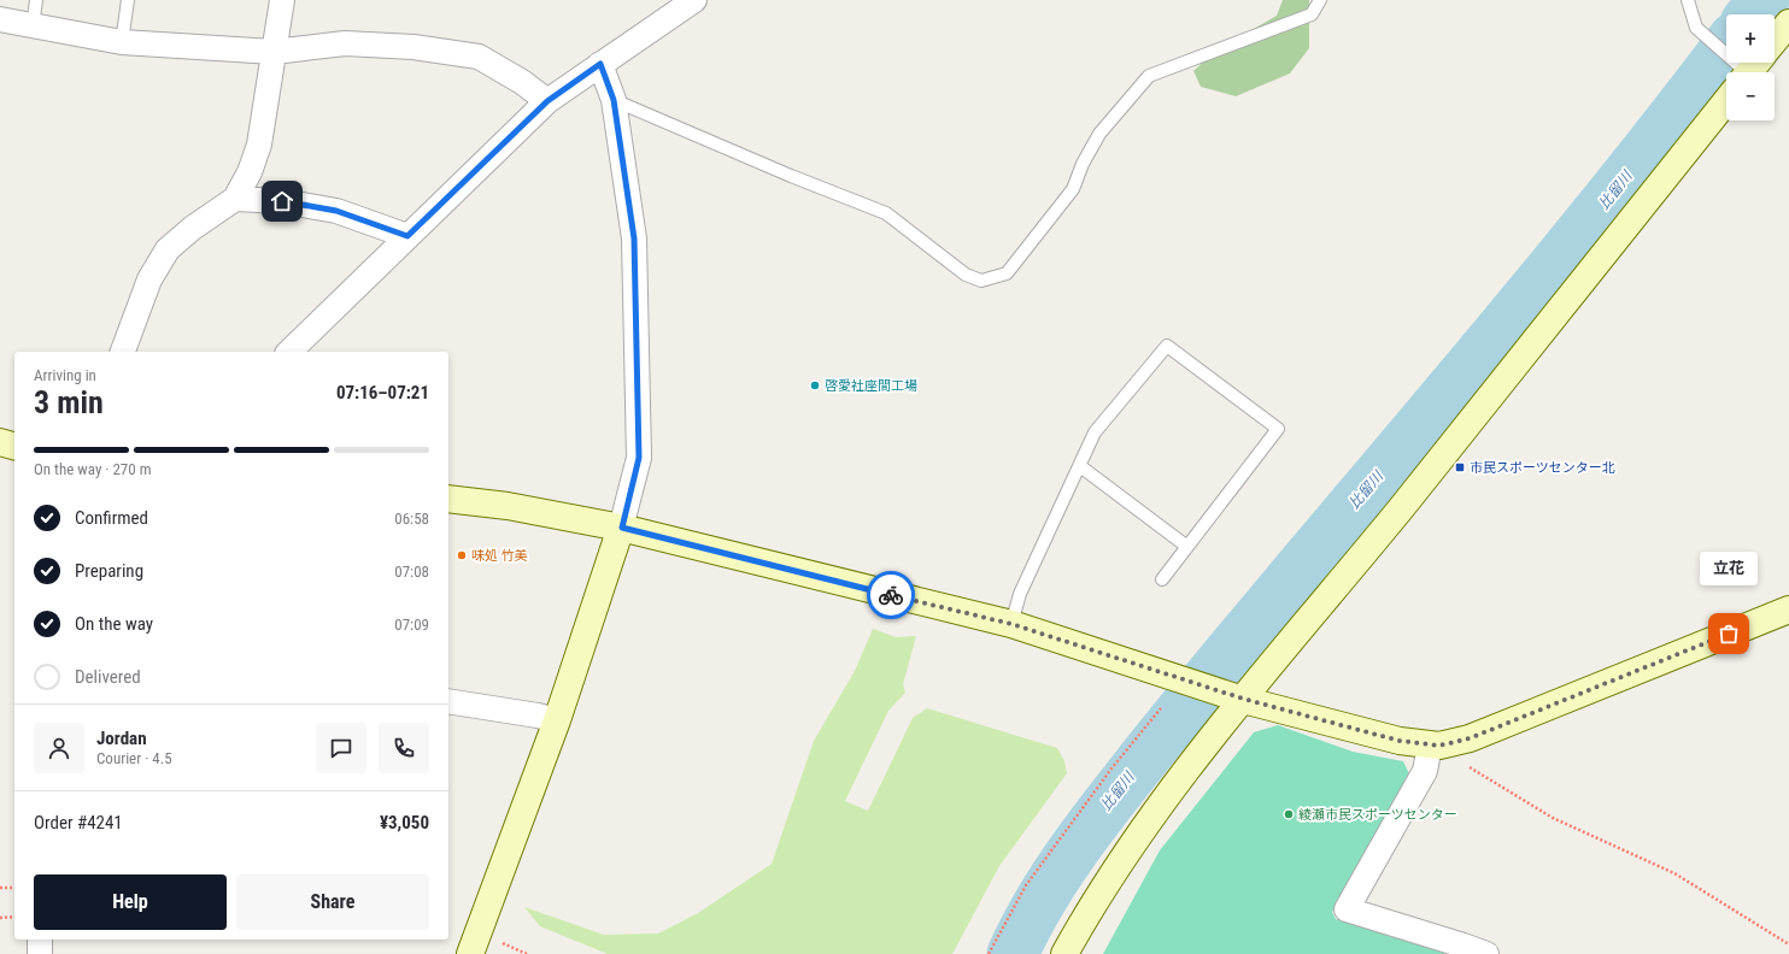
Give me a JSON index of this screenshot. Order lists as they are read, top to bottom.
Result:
{
  "water": ["比留川"],
  "places": {
    "other": [
      "啓愛社座間工場",
      "味処 竹美",
      "立花",
      "綾瀬市民スポーツセンター"
    ],
    "transit": ["市民スポーツセンター北"]
  },
  "page": {
    "map_buttons": ["+", "−"],
    "heading": ["3 min", "Arriving in", "07:16–07:21"],
    "panel": [
      "Jordan",
      "Courier · 4.5",
      "Order #4241",
      "¥3,050"
    ],
    "bar": "On the way · 270 m",
    "list": [
      ["Confirmed", "06:58"],
      ["Preparing", "07:08"],
      ["On the way", "07:09"],
      "Delivered"
    ],
    "bubble": "立花",
    "buttons": ["Help", "Share"]
  }
}
